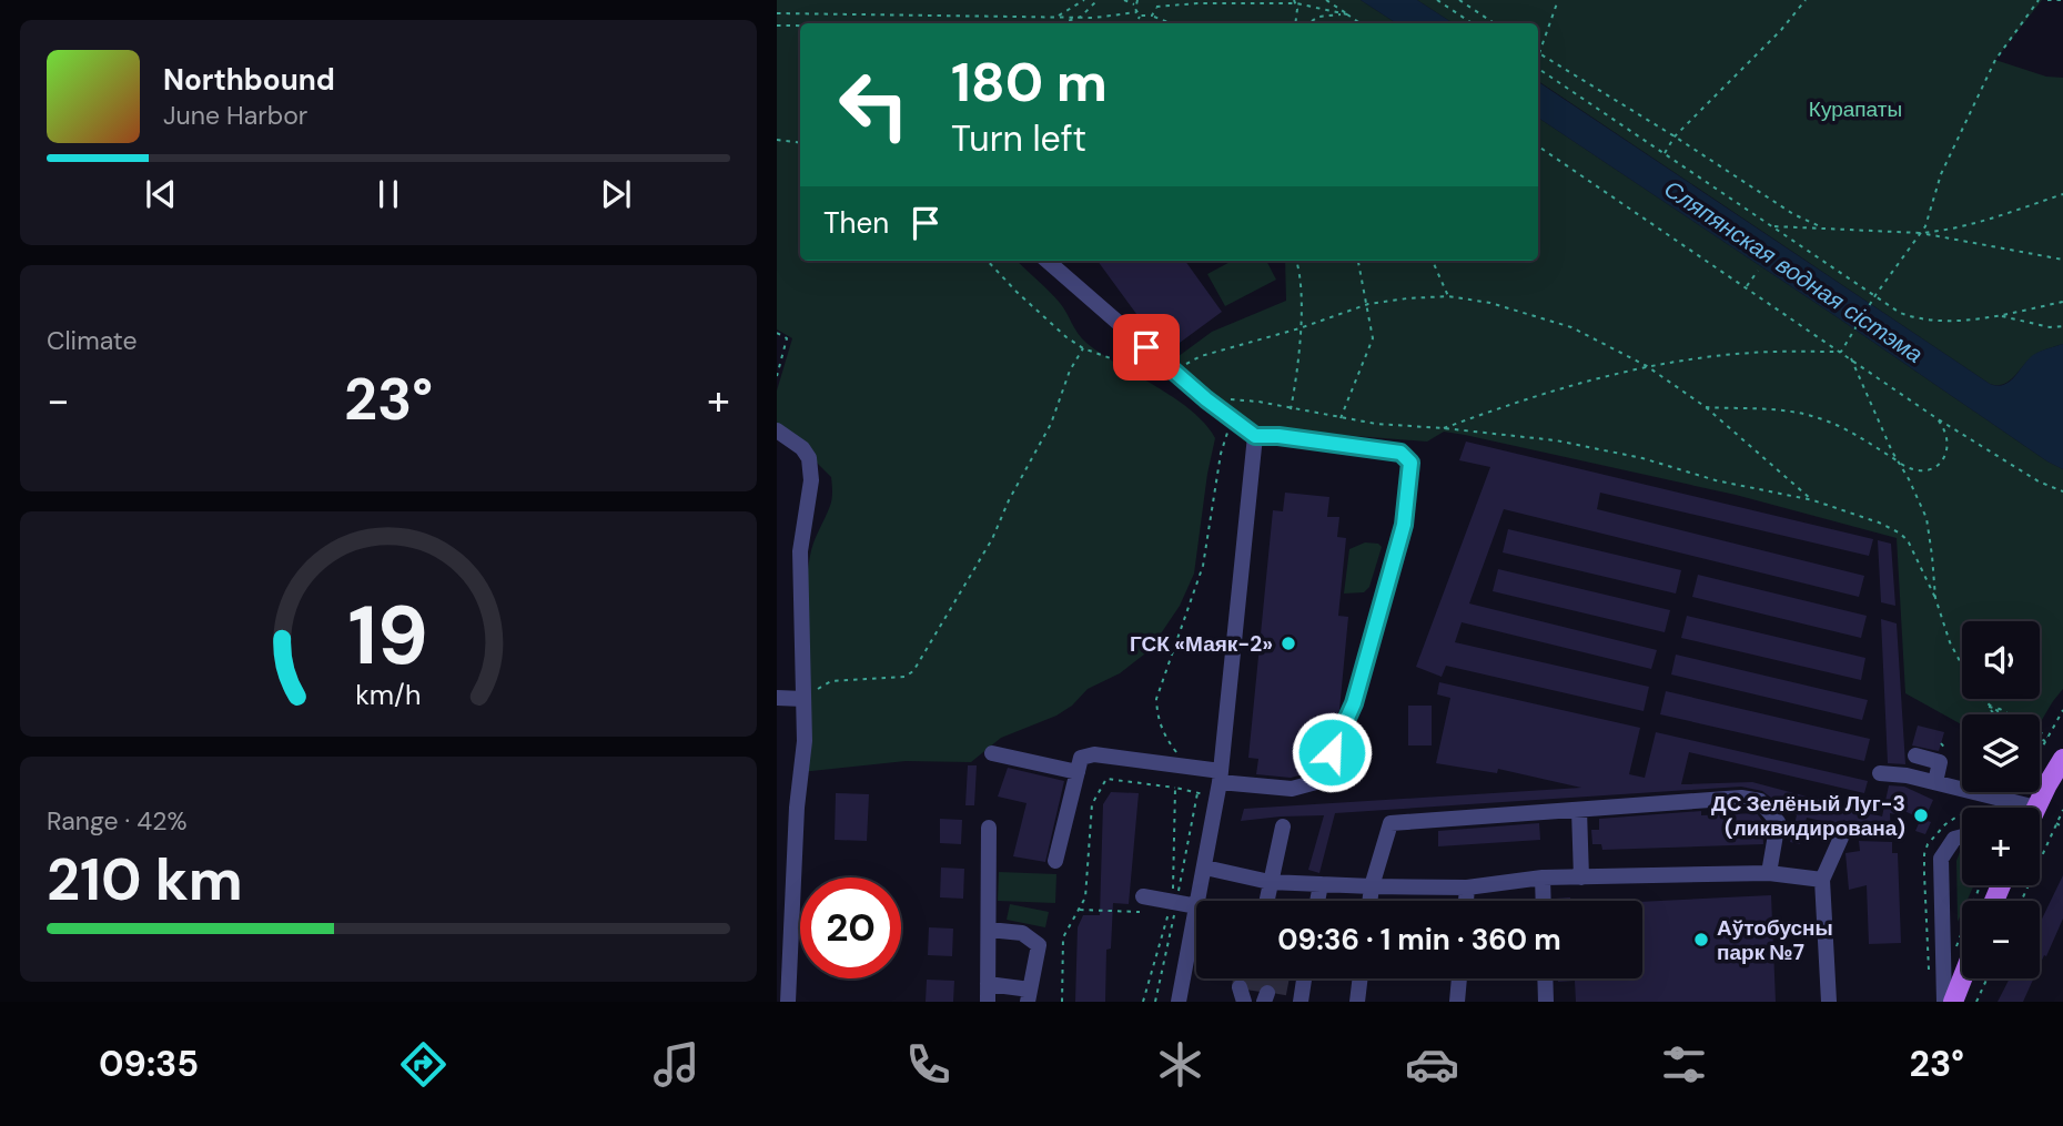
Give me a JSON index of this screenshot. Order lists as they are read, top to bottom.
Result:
{
  "water": ["Сляпянская водная сістэма"],
  "parks": ["Курапаты"],
  "places": ["ГСК «Маяк-2»", "ДС Зелёный Луг-3 (ликвидирована)", "Аўтобусны парк №7"],
  "page": {
    "turn": ["180 m", "Turn left"],
    "song": ["Northbound", "June Harbor"],
    "then": "Then",
    "tile": [
      "Climate",
      ["Range · 42%", "210 km"]
    ],
    "heat": ["−", "23°", "+"],
    "map_buttons": ["+", "−"],
    "limit": "20",
    "trip": "09:36 · 1 min · 360 m",
    "tabs": ["09:35", "23°"],
    "gauge": ["19", "km/h"]
  }
}
